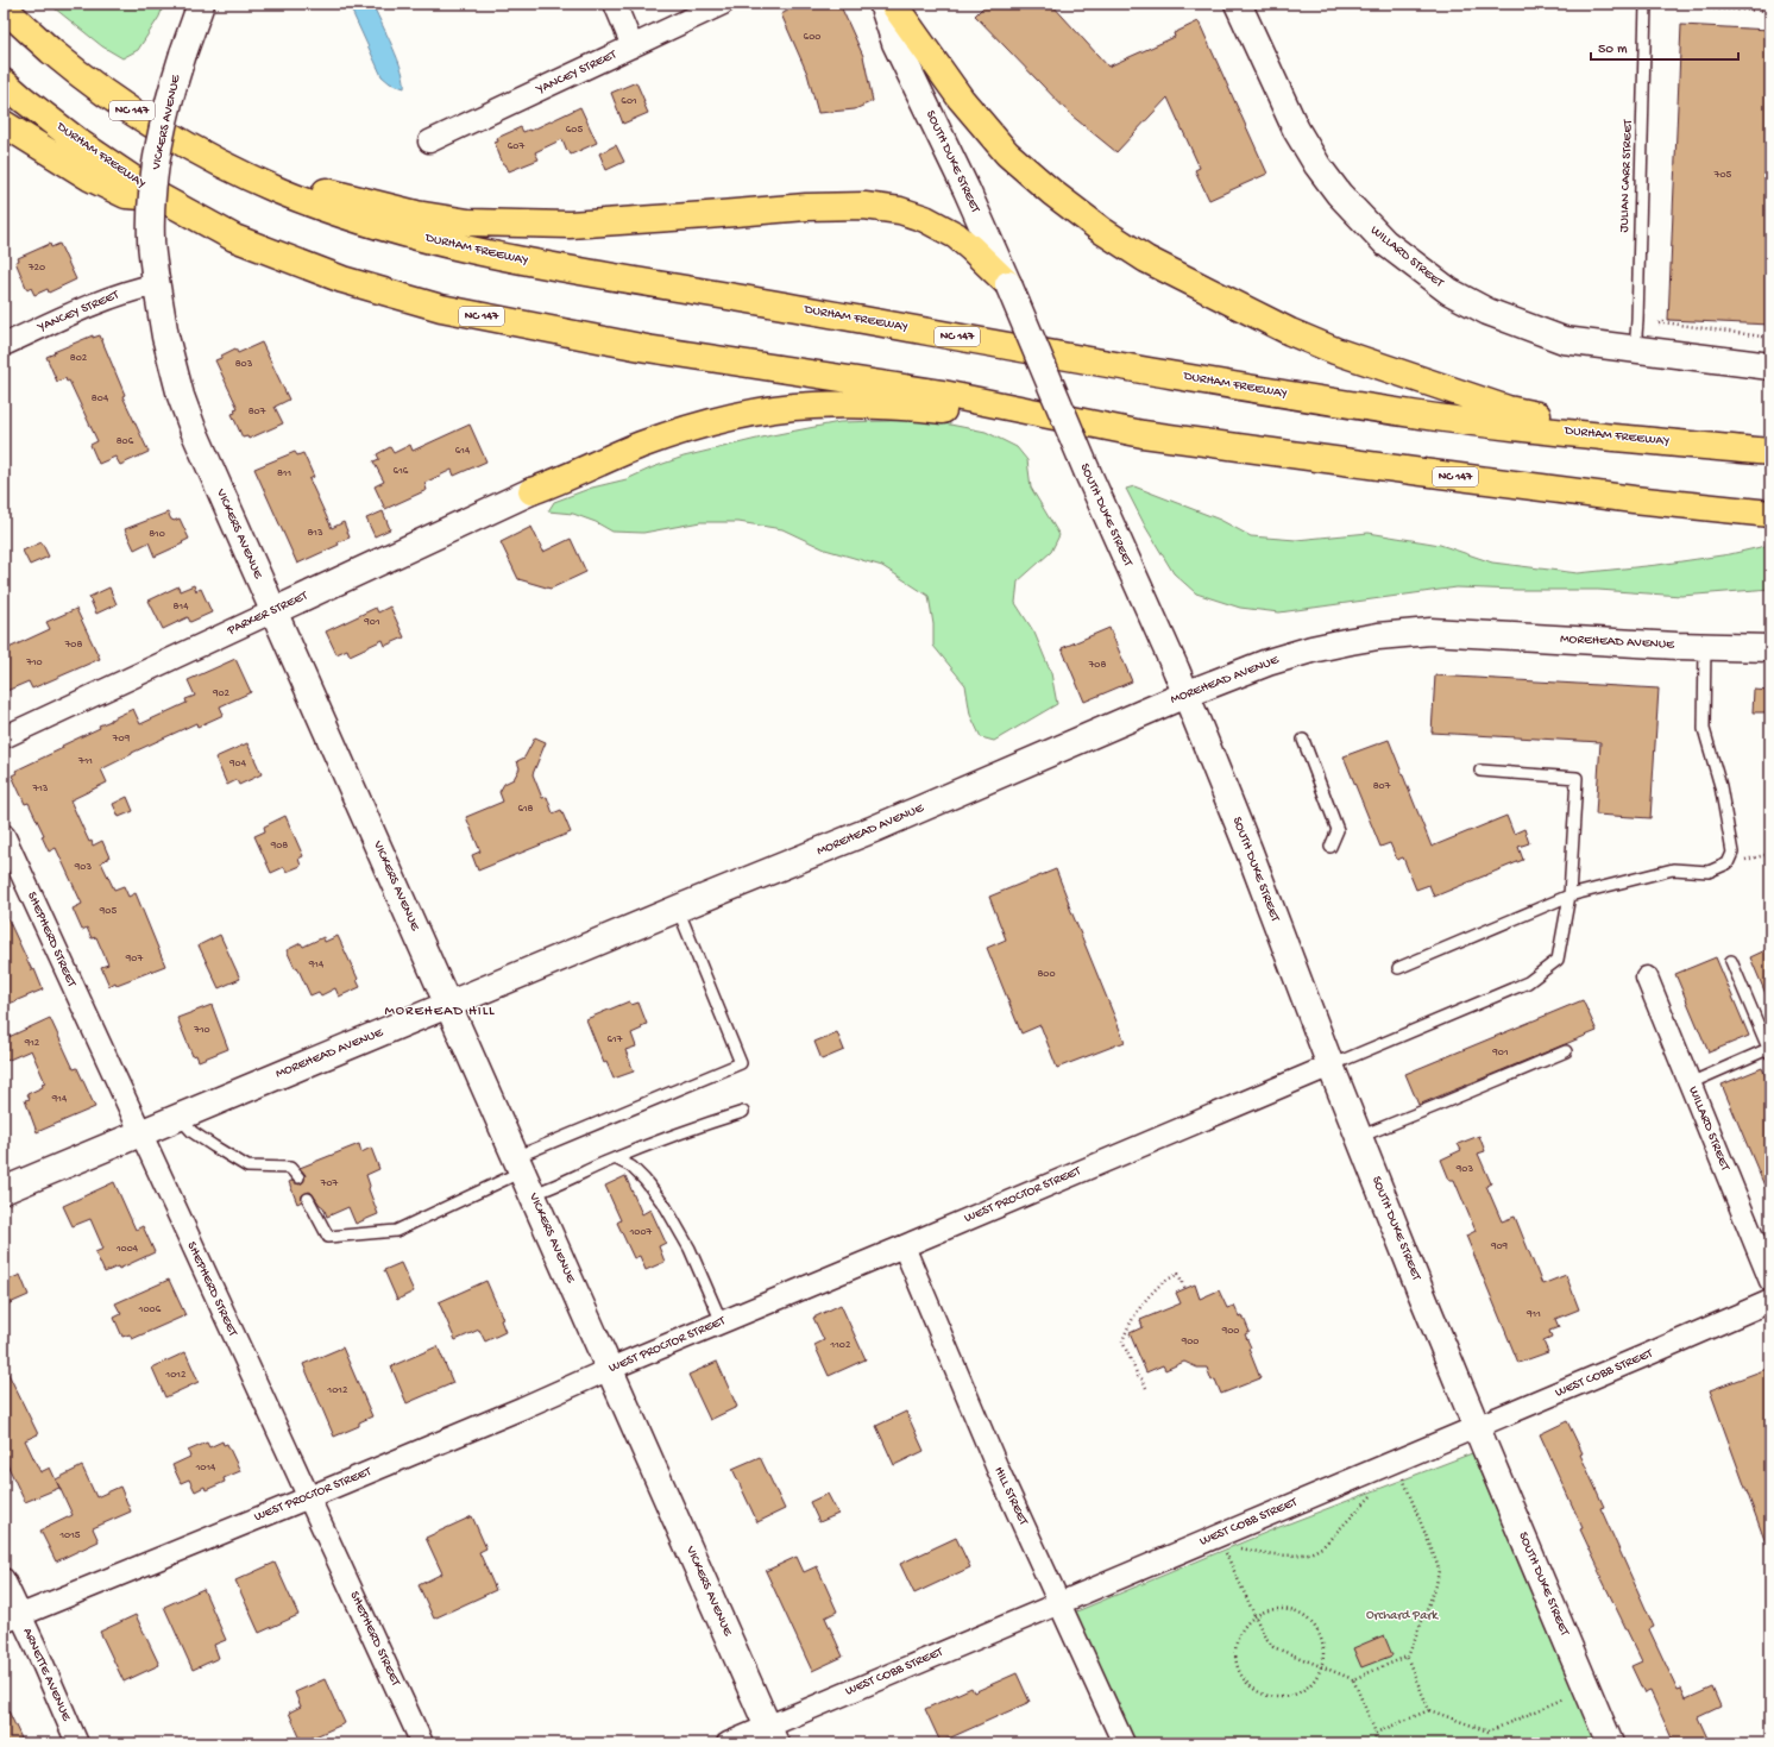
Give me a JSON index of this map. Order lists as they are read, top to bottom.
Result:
{
  "streets": {
    "highway": ["NC 147", "DURHAM FREEWAY"],
    "main road": [
      "VICKERS AVENUE",
      "SOUTH DUKE STREET",
      "WILLARD STREET",
      "PARKER STREET",
      "MOREHEAD AVENUE"
    ],
    "street": [
      "YANCEY STREET",
      "SHEPHERD STREET",
      "WEST PROCTOR STREET",
      "WEST COBB STREET",
      "HILL STREET",
      "ARNETTE AVENUE"
    ],
    "lane": ["JULIAN CARR STREET"]
  },
  "crossings": [
    ["YANCEY STREET", "VICKERS AVENUE"],
    ["VICKERS AVENUE", "PARKER STREET"],
    ["VICKERS AVENUE", "MOREHEAD AVENUE"],
    ["VICKERS AVENUE", "WEST PROCTOR STREET"],
    ["VICKERS AVENUE", "WEST COBB STREET"],
    ["SOUTH DUKE STREET", "MOREHEAD AVENUE"],
    ["SOUTH DUKE STREET", "WEST PROCTOR STREET"],
    ["SOUTH DUKE STREET", "WEST COBB STREET"],
    ["JULIAN CARR STREET", "WILLARD STREET"],
    ["MOREHEAD AVENUE", "SHEPHERD STREET"],
    ["SHEPHERD STREET", "WEST PROCTOR STREET"],
    ["WEST PROCTOR STREET", "HILL STREET"],
    ["WEST PROCTOR STREET", "ARNETTE AVENUE"],
    ["WEST COBB STREET", "HILL STREET"]
  ],
  "districts": ["MOREHEAD HILL"],
  "parks": ["Orchard Park"],
  "house_numbers": [
    "600",
    "601",
    "605",
    "607",
    "705",
    "720",
    "802",
    "803",
    "804",
    "807",
    "806",
    "614",
    "616",
    "811",
    "813",
    "810",
    "814",
    "901",
    "708",
    "710",
    "708",
    "902",
    "709",
    "711",
    "904",
    "807",
    "713",
    "618",
    "908",
    "903",
    "905",
    "907",
    "914",
    "800",
    "710",
    "617",
    "912",
    "901",
    "914",
    "903",
    "707",
    "1007",
    "909",
    "1004",
    "1006",
    "911",
    "900",
    "900",
    "1102",
    "1012",
    "1012",
    "1014",
    "1015"
  ],
  "scale_bar": "50 m"
}
